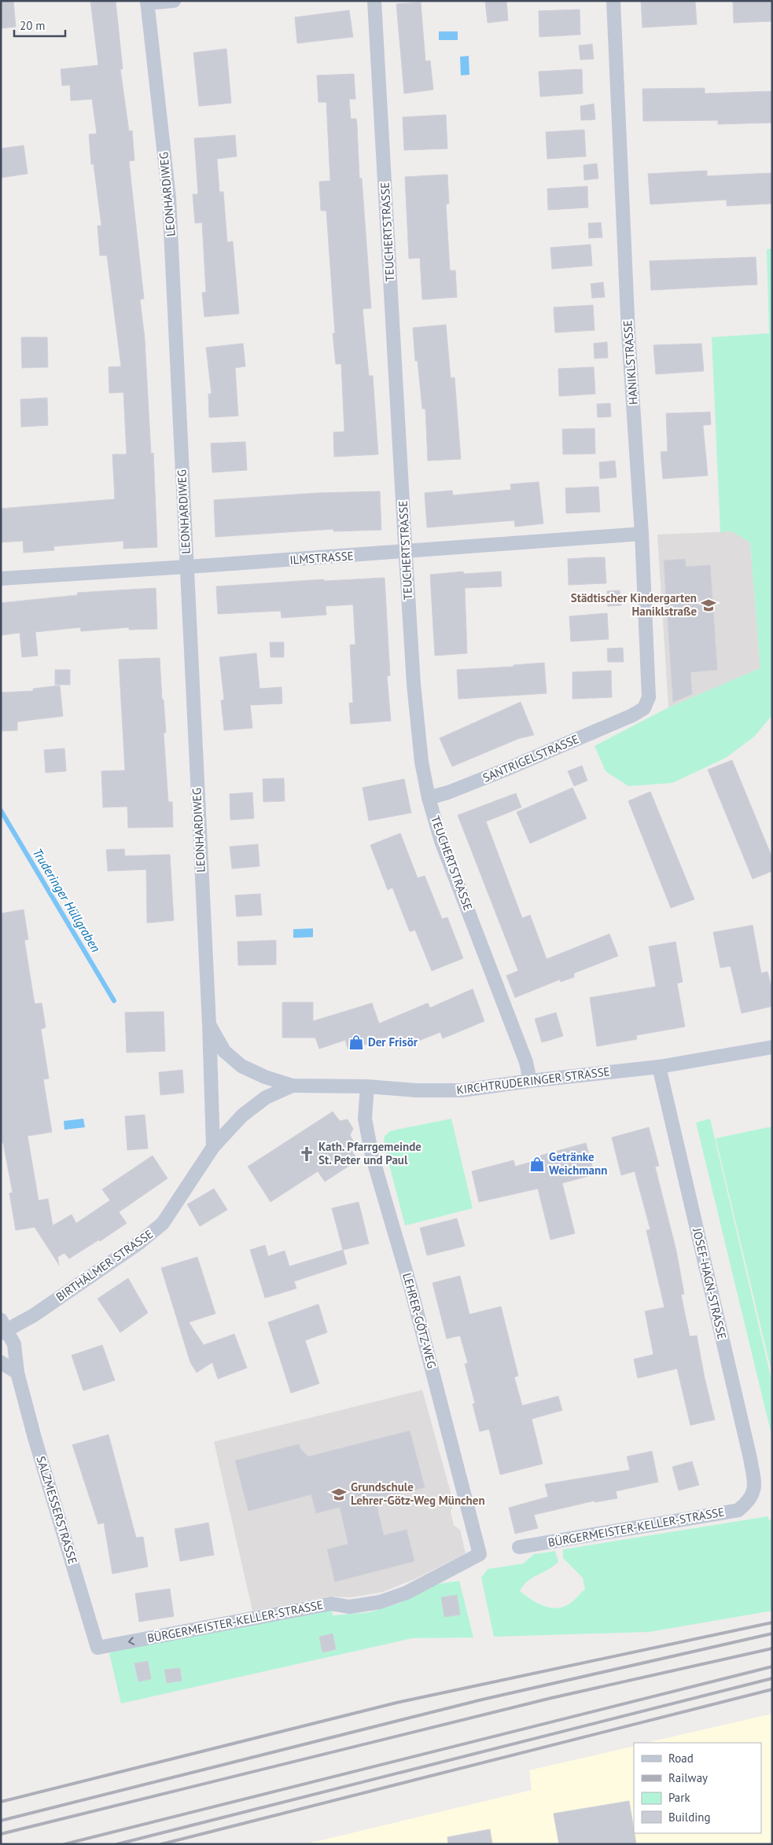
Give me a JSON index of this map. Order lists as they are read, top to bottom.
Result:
{
  "streets": {
    "street": [
      "LEONHARDIWEG",
      "TEUCHERTSTRASSE",
      "HANIKLSTRASSE",
      "ILMSTRASSE",
      "SANTRIGELSTRASSE",
      "KIRCHTRUDERINGER STRASSE",
      "BIRTHÄLMER STRASSE",
      "JOSEF-HAGN-STRASSE",
      "LEHRER-GÖTZ-WEG",
      "SALZMESSERSTRASSE",
      "BÜRGERMEISTER-KELLER-STRASSE"
    ]
  },
  "crossings": [
    ["LEONHARDIWEG", "ILMSTRASSE"],
    ["LEONHARDIWEG", "KIRCHTRUDERINGER STRASSE"],
    ["LEONHARDIWEG", "BIRTHÄLMER STRASSE"],
    ["TEUCHERTSTRASSE", "ILMSTRASSE"],
    ["TEUCHERTSTRASSE", "SANTRIGELSTRASSE"],
    ["TEUCHERTSTRASSE", "KIRCHTRUDERINGER STRASSE"],
    ["HANIKLSTRASSE", "ILMSTRASSE"],
    ["HANIKLSTRASSE", "SANTRIGELSTRASSE"],
    ["KIRCHTRUDERINGER STRASSE", "BIRTHÄLMER STRASSE"],
    ["KIRCHTRUDERINGER STRASSE", "JOSEF-HAGN-STRASSE"],
    ["KIRCHTRUDERINGER STRASSE", "LEHRER-GÖTZ-WEG"],
    ["BIRTHÄLMER STRASSE", "SALZMESSERSTRASSE"],
    ["JOSEF-HAGN-STRASSE", "BÜRGERMEISTER-KELLER-STRASSE"],
    ["LEHRER-GÖTZ-WEG", "BÜRGERMEISTER-KELLER-STRASSE"],
    ["SALZMESSERSTRASSE", "BÜRGERMEISTER-KELLER-STRASSE"]
  ],
  "one_way": ["BÜRGERMEISTER-KELLER-STRASSE"],
  "water": ["Truderinger Hüllgraben"],
  "places": {
    "school or university": ["Städtischer Kindergarten Haniklstraße", "Grundschule Lehrer-Götz-Weg München"],
    "shop": ["Der Frisör", "Getränke Weichmann"],
    "church": ["Kath. Pfarrgemeinde St. Peter und Paul"]
  },
  "legend": [
    "Road",
    "Railway",
    "Park",
    "Building"
  ],
  "scale_bar": "20 m"
}
